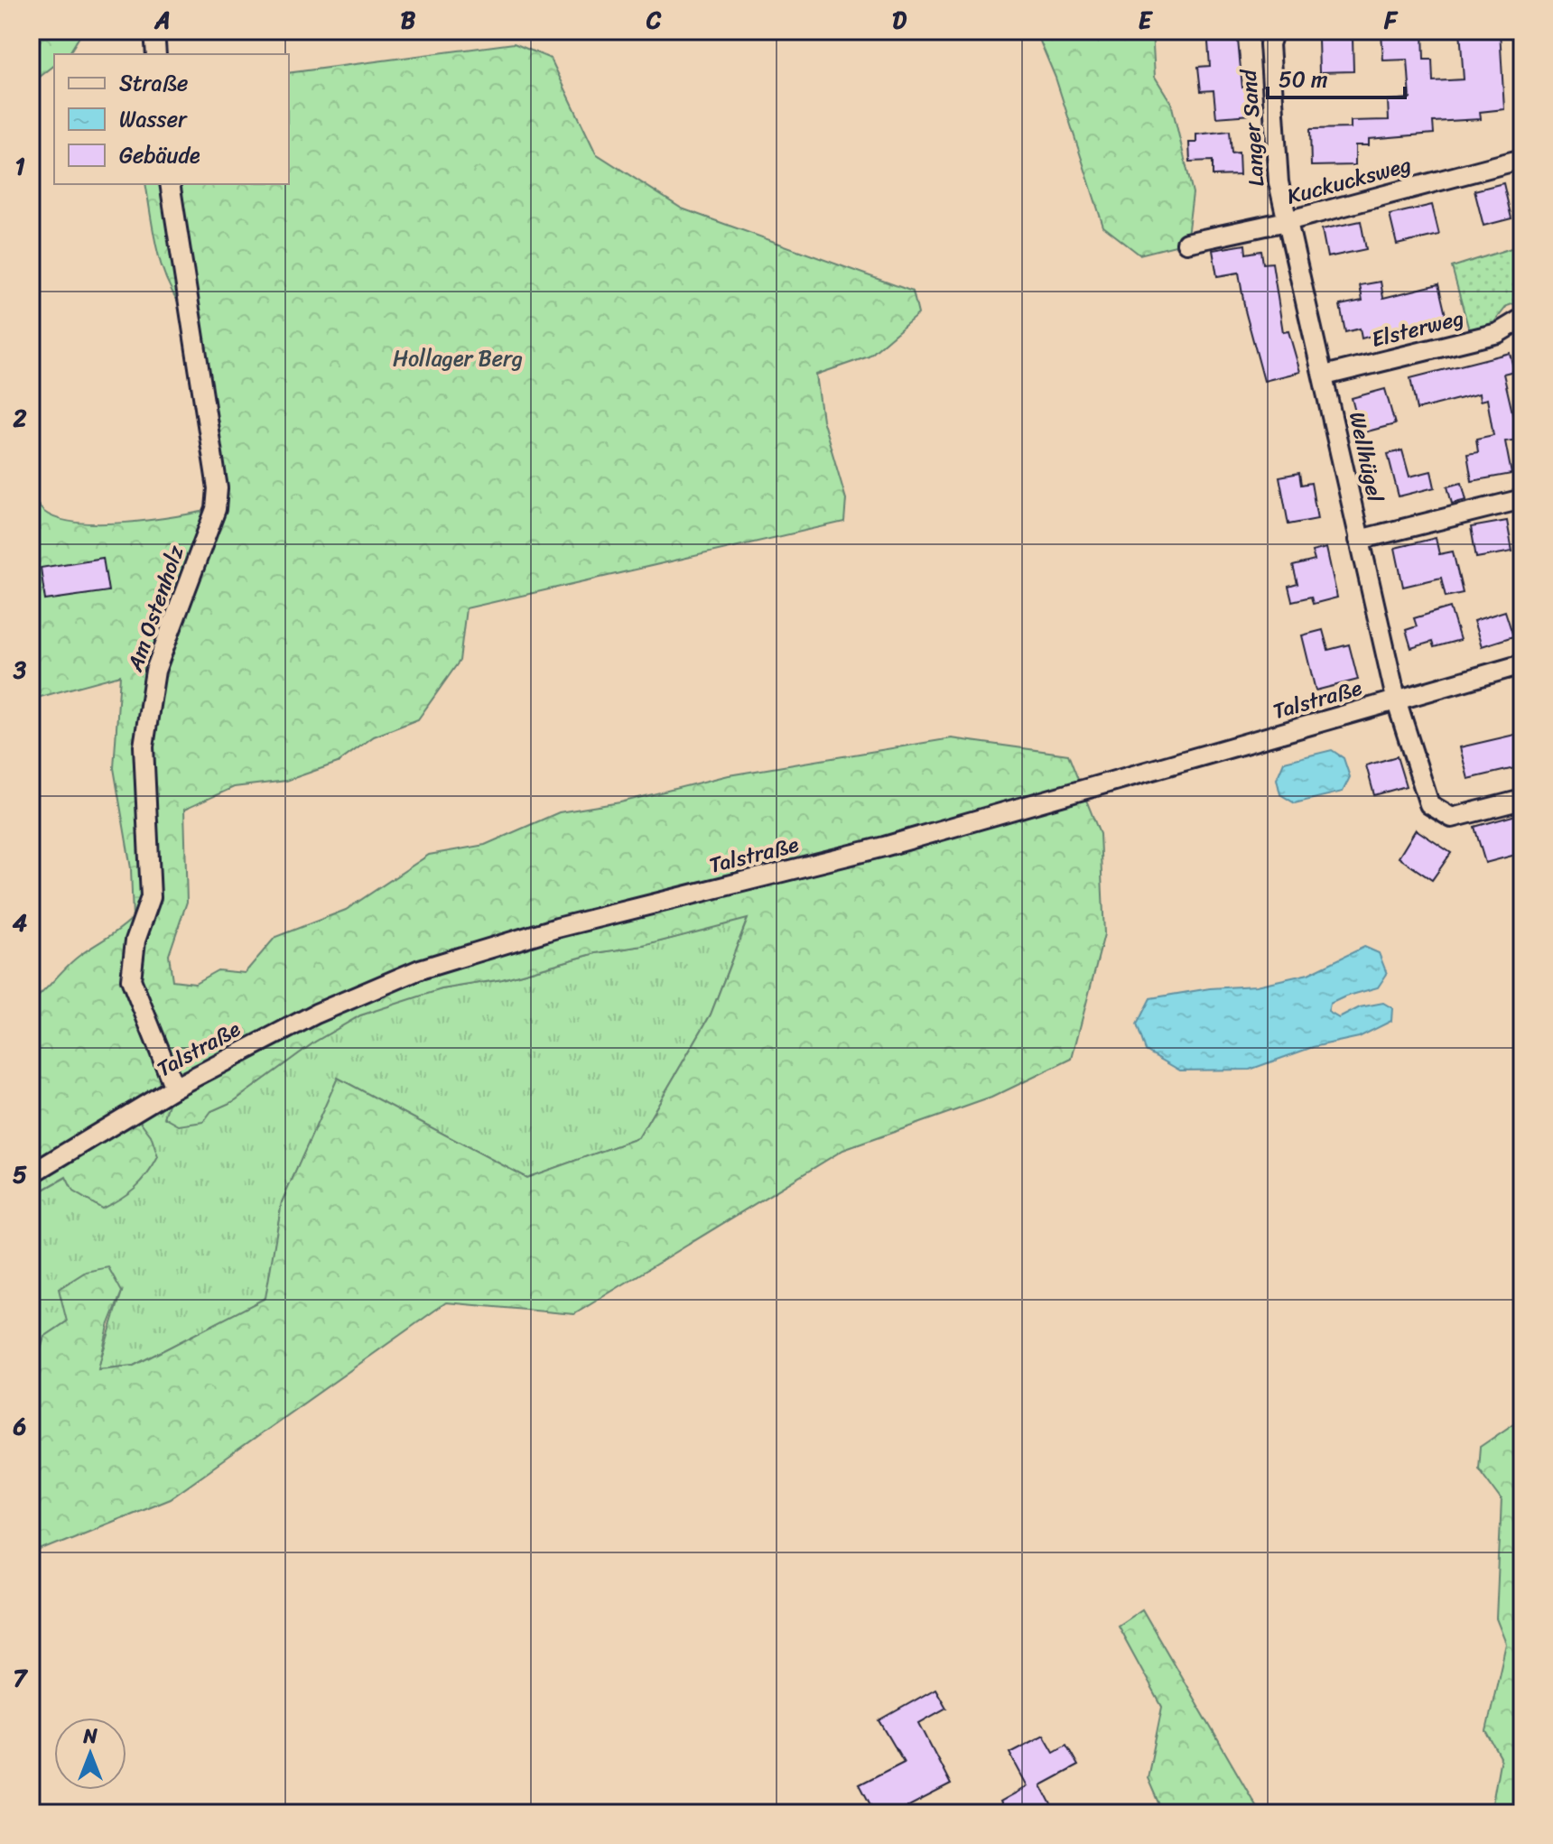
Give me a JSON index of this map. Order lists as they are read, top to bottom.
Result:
{
  "streets": {
    "street": [
      "Langer Sand",
      "Kuckucksweg",
      "Elsterweg",
      "Wellhügel",
      "Am Ostenholz",
      "Talstraße"
    ]
  },
  "crossings": [
    ["Langer Sand", "Kuckucksweg"],
    ["Langer Sand", "Wellhügel"],
    ["Kuckucksweg", "Wellhügel"],
    ["Elsterweg", "Wellhügel"],
    ["Wellhügel", "Talstraße"],
    ["Am Ostenholz", "Talstraße"]
  ],
  "parks": ["Hollager Berg"],
  "legend": ["Straße", "Wasser", "Gebäude"],
  "scale_bar": "50 m",
  "north": "top",
  "grid": {
    "columns": [
      "A",
      "B",
      "C",
      "D",
      "E",
      "F"
    ],
    "rows": [
      "1",
      "2",
      "3",
      "4",
      "5",
      "6",
      "7"
    ]
  }
}
